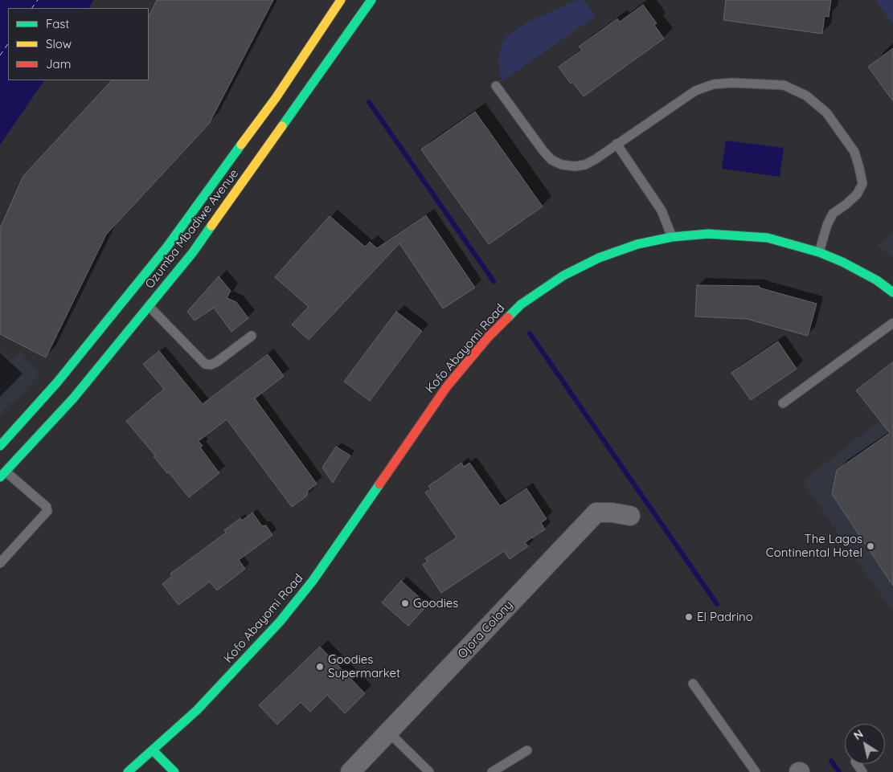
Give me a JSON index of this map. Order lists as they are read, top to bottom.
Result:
{
  "streets": {
    "main road": ["Ozumba Mbadiwe Avenue", "Kofo Abayomi Road"],
    "street": ["Ojora Colony"]
  },
  "places": [
    "The Lagos Continental Hotel",
    "Goodies",
    "El Padrino",
    "Goodies Supermarket"
  ],
  "legend": ["Fast", "Slow", "Jam"],
  "north": "top left"
}
